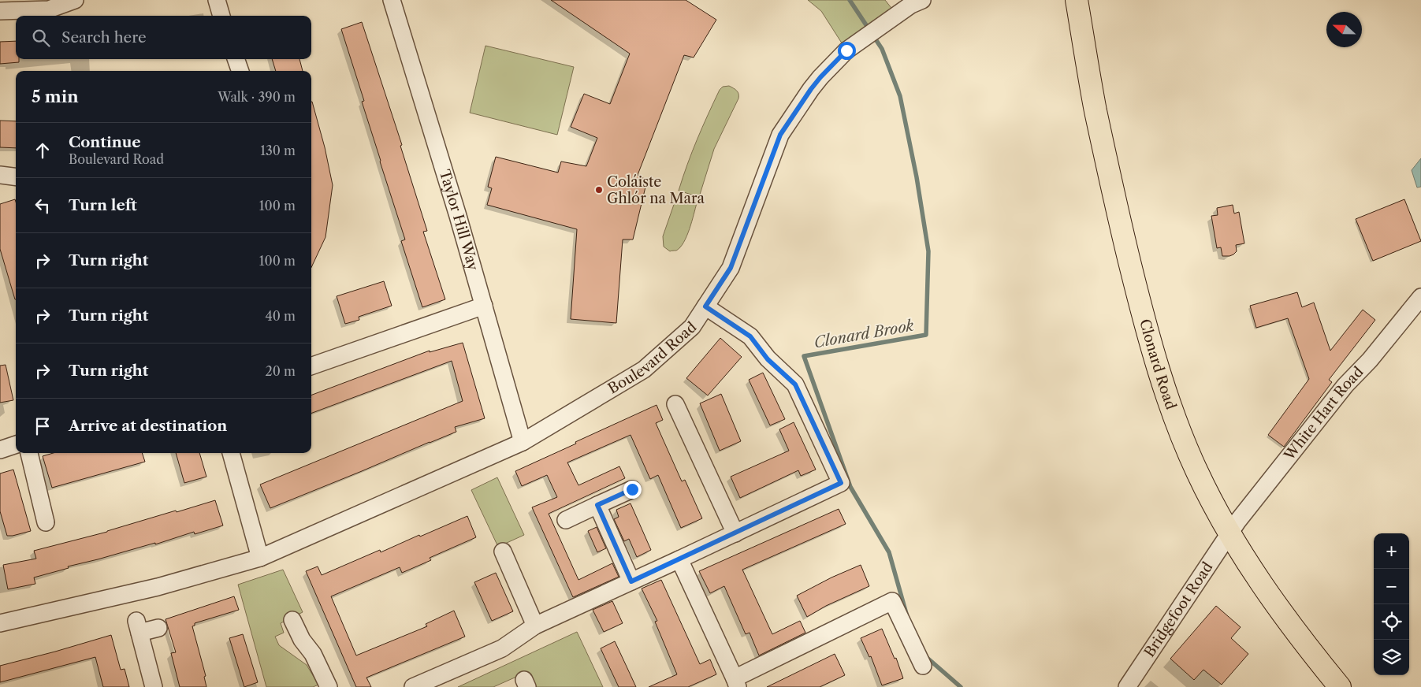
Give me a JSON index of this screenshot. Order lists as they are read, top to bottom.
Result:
{
  "streets": {
    "main road": ["Clonard Road"],
    "street": [
      "Taylor Hill Way",
      "Boulevard Road",
      "White Hart Road",
      "Bridgefoot Road"
    ]
  },
  "crossings": [
    ["Taylor Hill Way", "Boulevard Road"],
    ["Clonard Road", "White Hart Road"],
    ["Clonard Road", "Bridgefoot Road"],
    ["White Hart Road", "Bridgefoot Road"]
  ],
  "water": ["Clonard Brook"],
  "places": ["Coláiste Ghlór na Mara"],
  "north": "left",
  "page": {
    "search": "Search here",
    "heading": ["5 min", "Walk · 390 m"],
    "list": [
      ["Continue", "Boulevard Road", "130 m"],
      ["Turn left", "100 m"],
      ["Turn right", "100 m"],
      ["Turn right", "40 m"],
      ["Turn right", "20 m"],
      "Arrive at destination"
    ],
    "map_buttons": ["+", "−"]
  }
}
